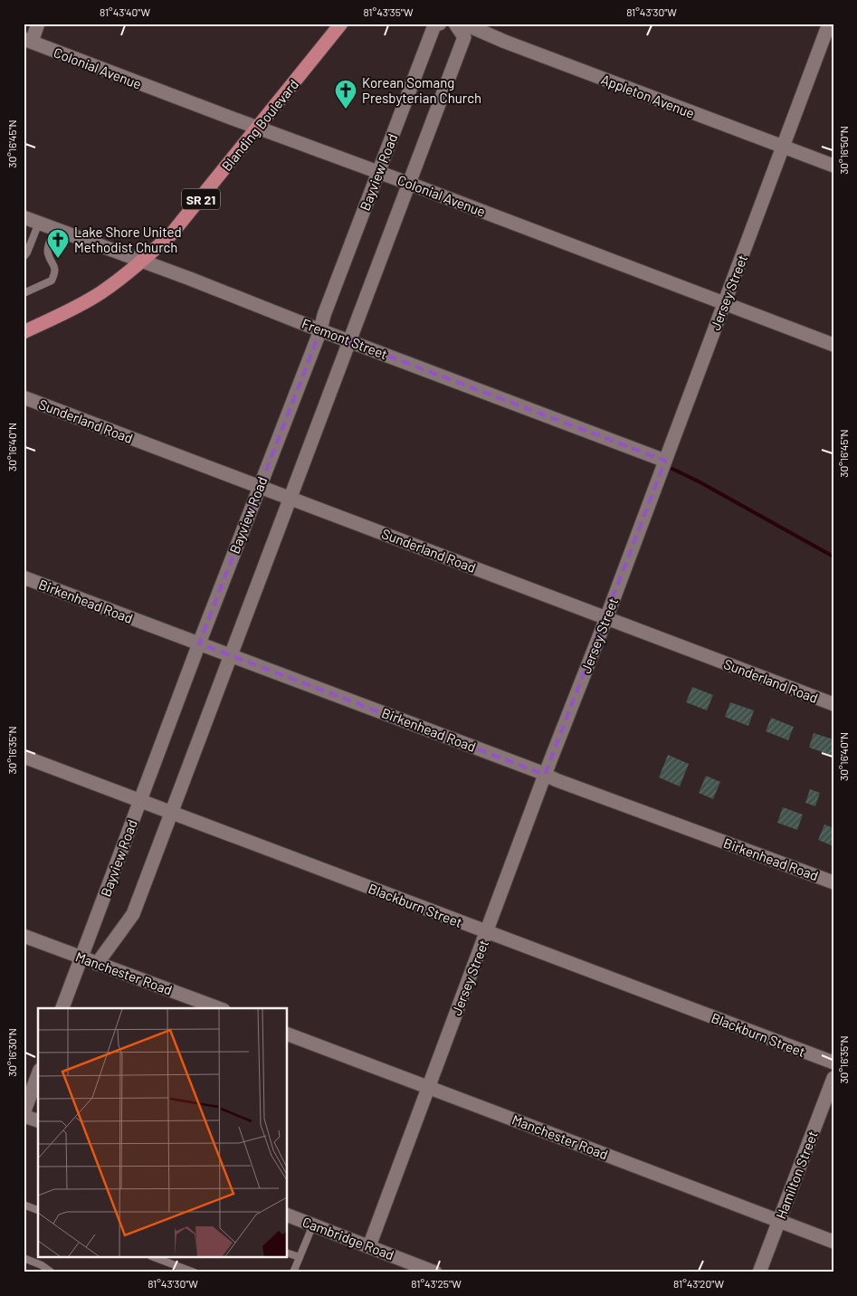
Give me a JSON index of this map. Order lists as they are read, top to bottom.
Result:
{
  "streets": {
    "main road": ["Blanding Boulevard", "SR 21"],
    "street": [
      "Colonial Avenue",
      "Appleton Avenue",
      "Bayview Road",
      "Jersey Street",
      "Fremont Street",
      "Sunderland Road",
      "Birkenhead Road",
      "Blackburn Street",
      "Manchester Road",
      "Hamilton Street",
      "Cambridge Road"
    ]
  },
  "crossings": [
    ["Colonial Avenue", "Blanding Boulevard"],
    ["Colonial Avenue", "Bayview Road"],
    ["Colonial Avenue", "Jersey Street"],
    ["Appleton Avenue", "Jersey Street"],
    ["Blanding Boulevard", "Fremont Street"],
    ["Bayview Road", "Fremont Street"],
    ["Bayview Road", "Sunderland Road"],
    ["Bayview Road", "Birkenhead Road"],
    ["Bayview Road", "Blackburn Street"],
    ["Bayview Road", "Manchester Road"],
    ["Jersey Street", "Fremont Street"],
    ["Jersey Street", "Sunderland Road"],
    ["Jersey Street", "Birkenhead Road"],
    ["Jersey Street", "Blackburn Street"],
    ["Jersey Street", "Manchester Road"],
    ["Jersey Street", "Cambridge Road"],
    ["Manchester Road", "Hamilton Street"]
  ],
  "places": {
    "church": ["Korean Somang Presbyterian Church", "Lake Shore United Methodist Church"]
  },
  "coordinates": [
    "81°43'40\"W",
    "81°43'35\"W",
    "81°43'30\"W",
    "30°16'45\"N",
    "30°16'50\"N",
    "30°16'40\"N",
    "30°16'35\"N",
    "30°16'30\"N",
    "81°43'25\"W",
    "81°43'20\"W"
  ]
}
